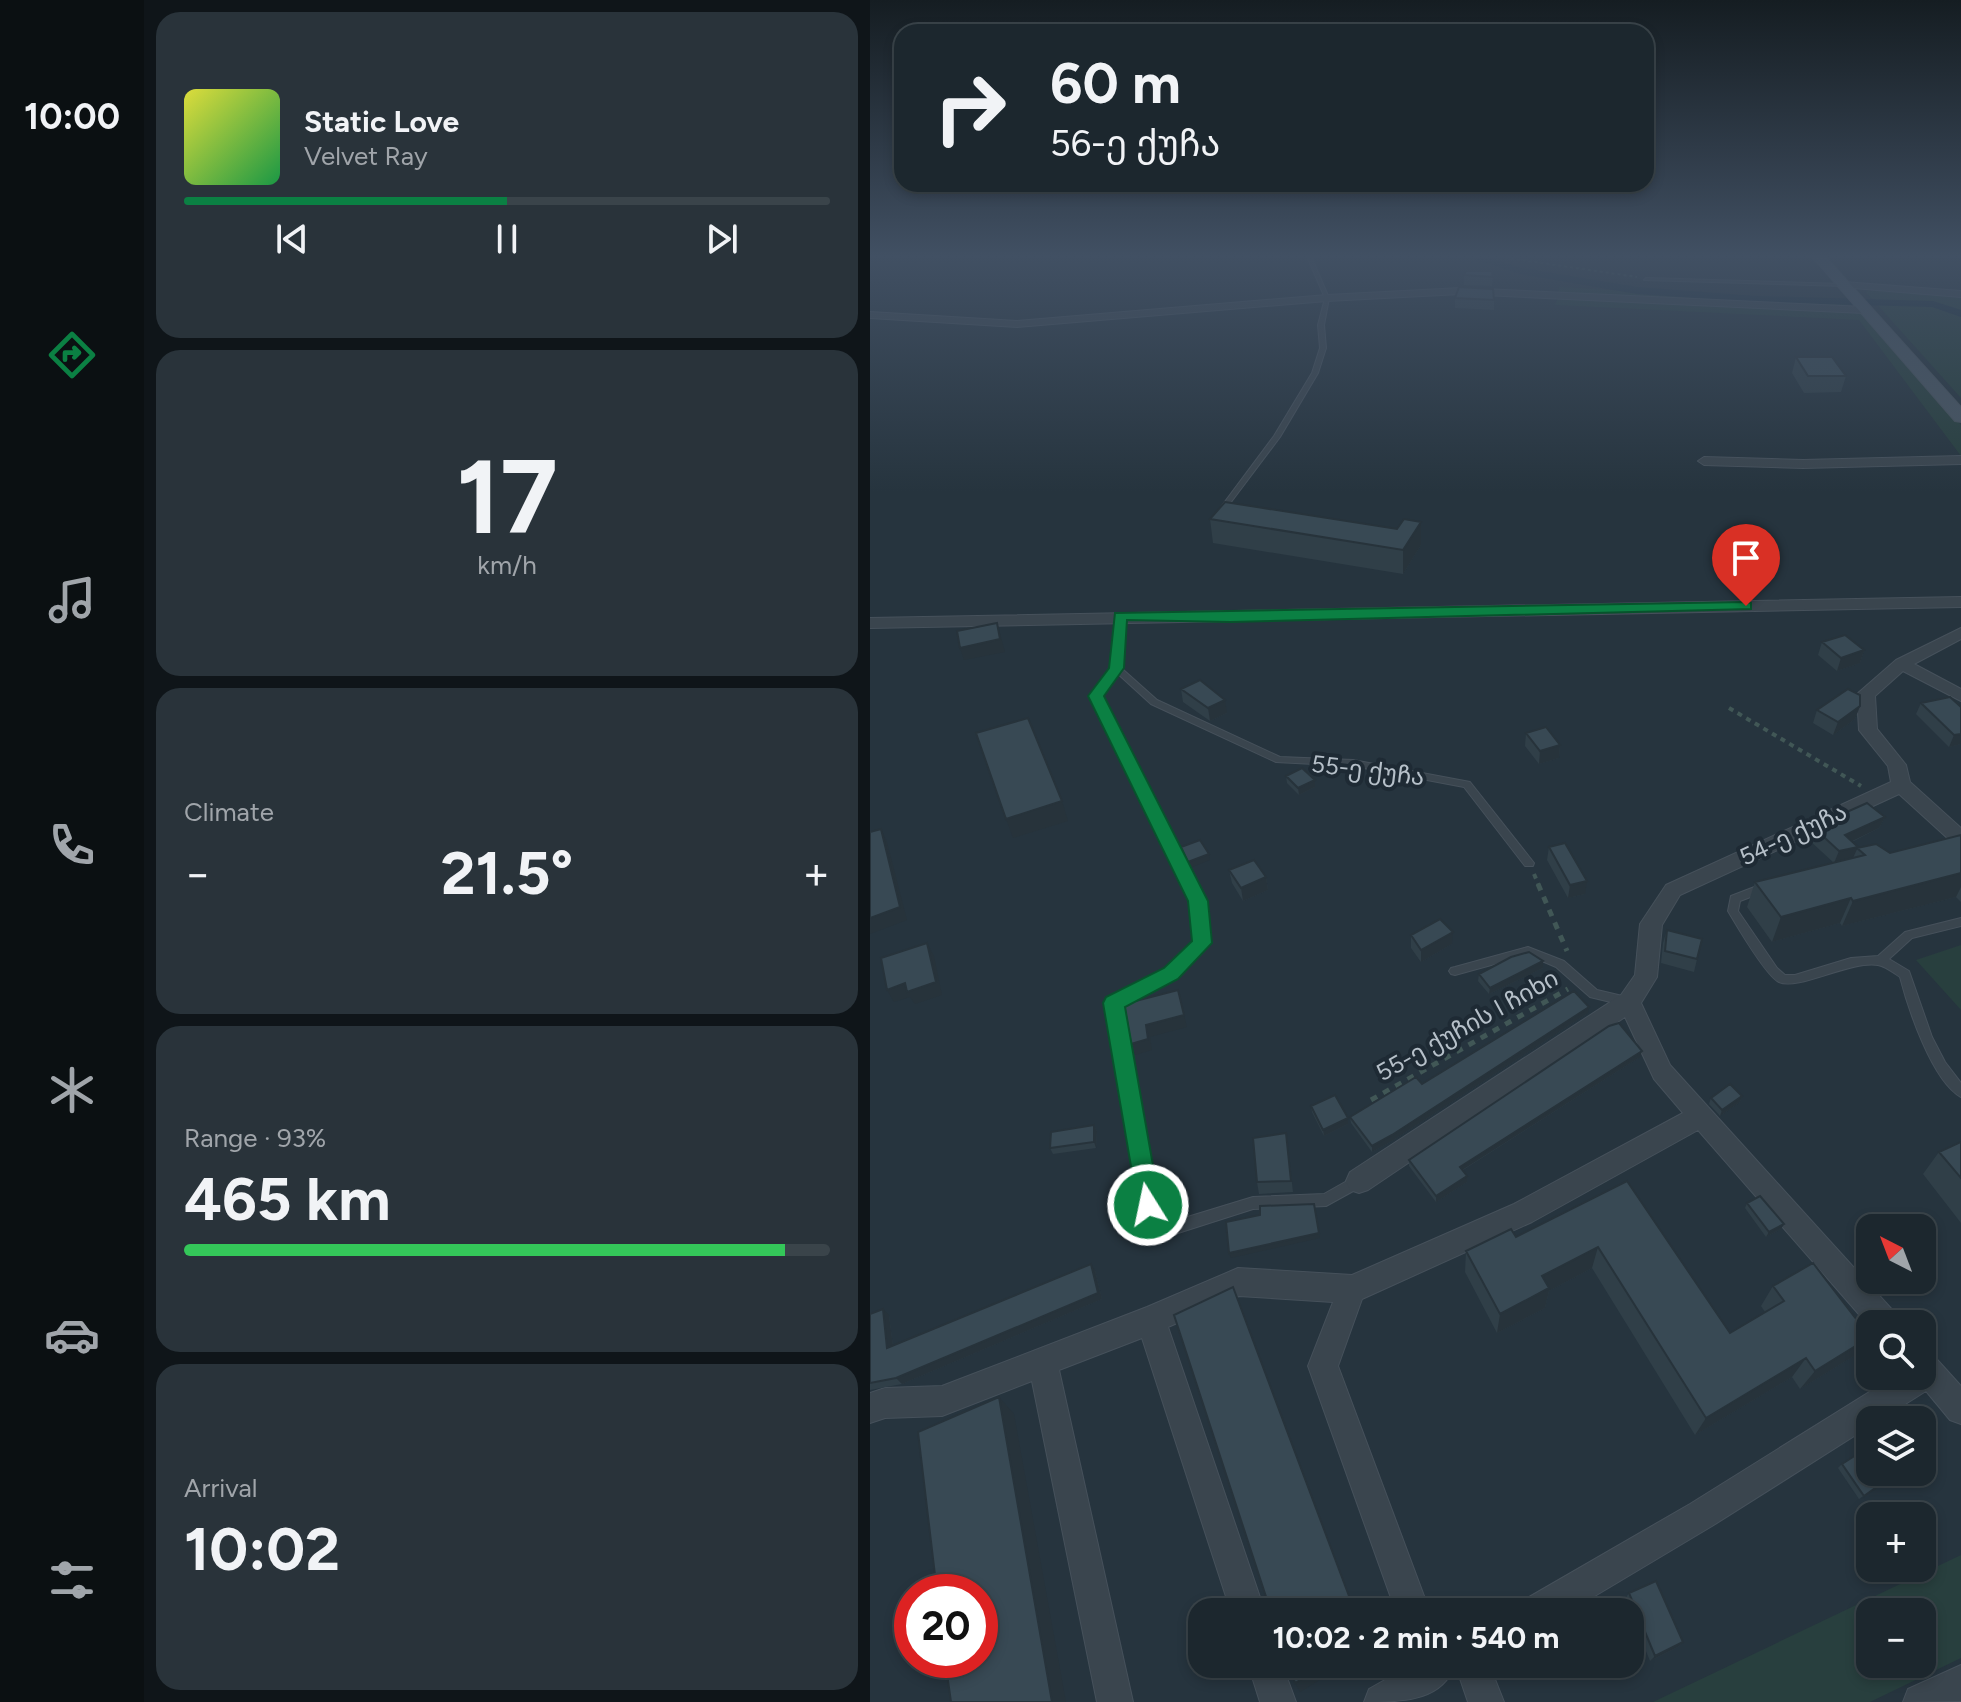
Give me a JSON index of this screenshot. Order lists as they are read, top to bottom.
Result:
{
  "streets": {
    "street": ["54-ე ქუჩა"],
    "lane": ["55-ე ქუჩა"],
    "path": ["55-ე ქუჩის I ჩიხი"]
  },
  "north": "top left",
  "page": {
    "tabs": "10:00",
    "turn": ["60 m", "56-ე ქუჩა"],
    "song": ["Static Love", "Velvet Ray"],
    "tile": [
      ["17", "km/h"],
      "Climate",
      ["Range · 93%", "465 km"],
      ["Arrival", "10:02"]
    ],
    "heat": ["−", "21.5°", "+"],
    "map_buttons": ["+", "−"],
    "limit": "20",
    "trip": "10:02 · 2 min · 540 m"
  }
}
